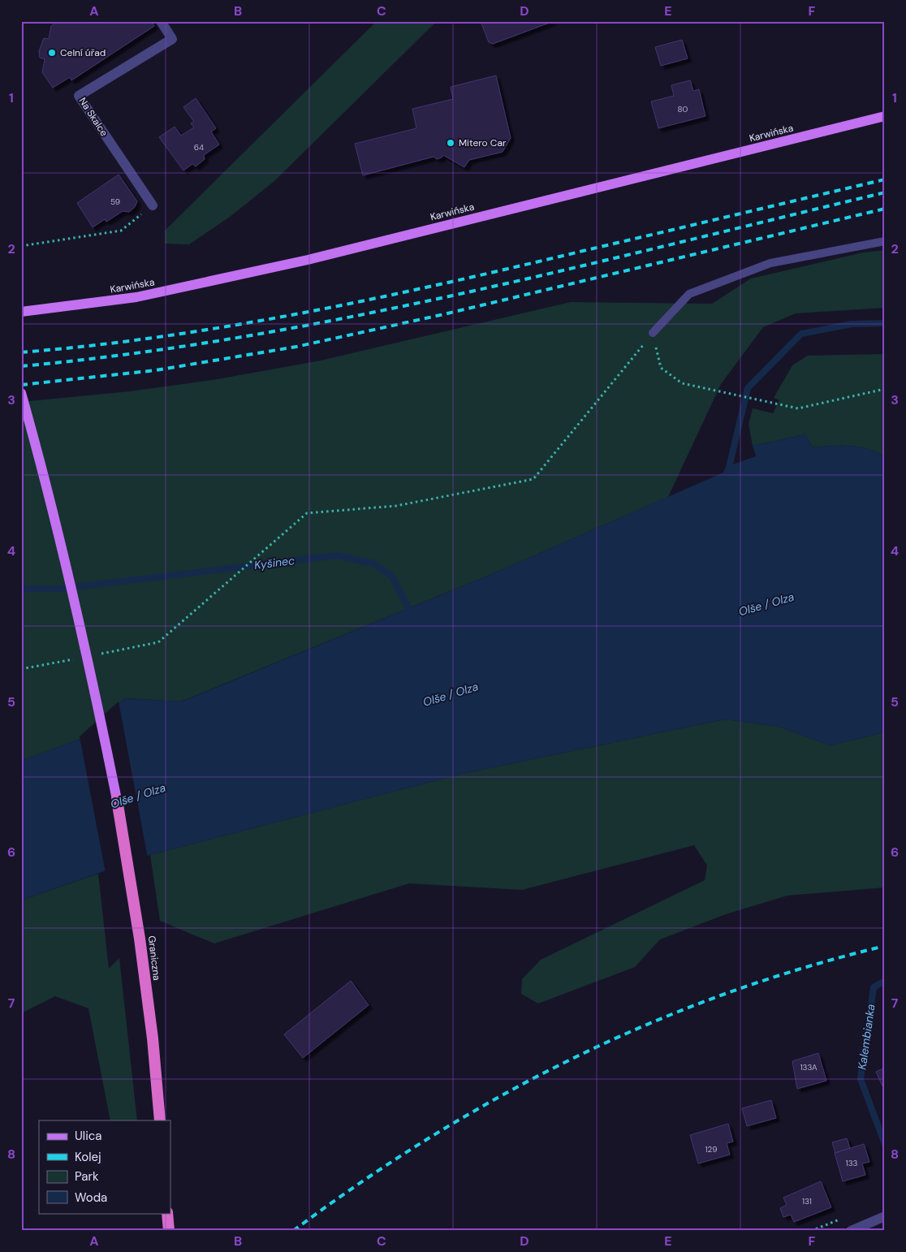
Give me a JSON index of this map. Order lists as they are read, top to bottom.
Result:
{
  "streets": {
    "highway": ["Graniczna"],
    "main road": ["Karwińska"],
    "street": ["Na Skalce"]
  },
  "water": ["Kyšinec", "Olše / Olza", "Kalembianka"],
  "places": ["Celní úřad", "Mitero Car"],
  "house_numbers": [
    "80",
    "64",
    "59",
    "133A",
    "129",
    "133",
    "131"
  ],
  "legend": [
    "Ulica",
    "Kolej",
    "Park",
    "Woda"
  ],
  "grid": {
    "columns": [
      "A",
      "B",
      "C",
      "D",
      "E",
      "F"
    ],
    "rows": [
      "1",
      "2",
      "3",
      "4",
      "5",
      "6",
      "7",
      "8"
    ]
  }
}
